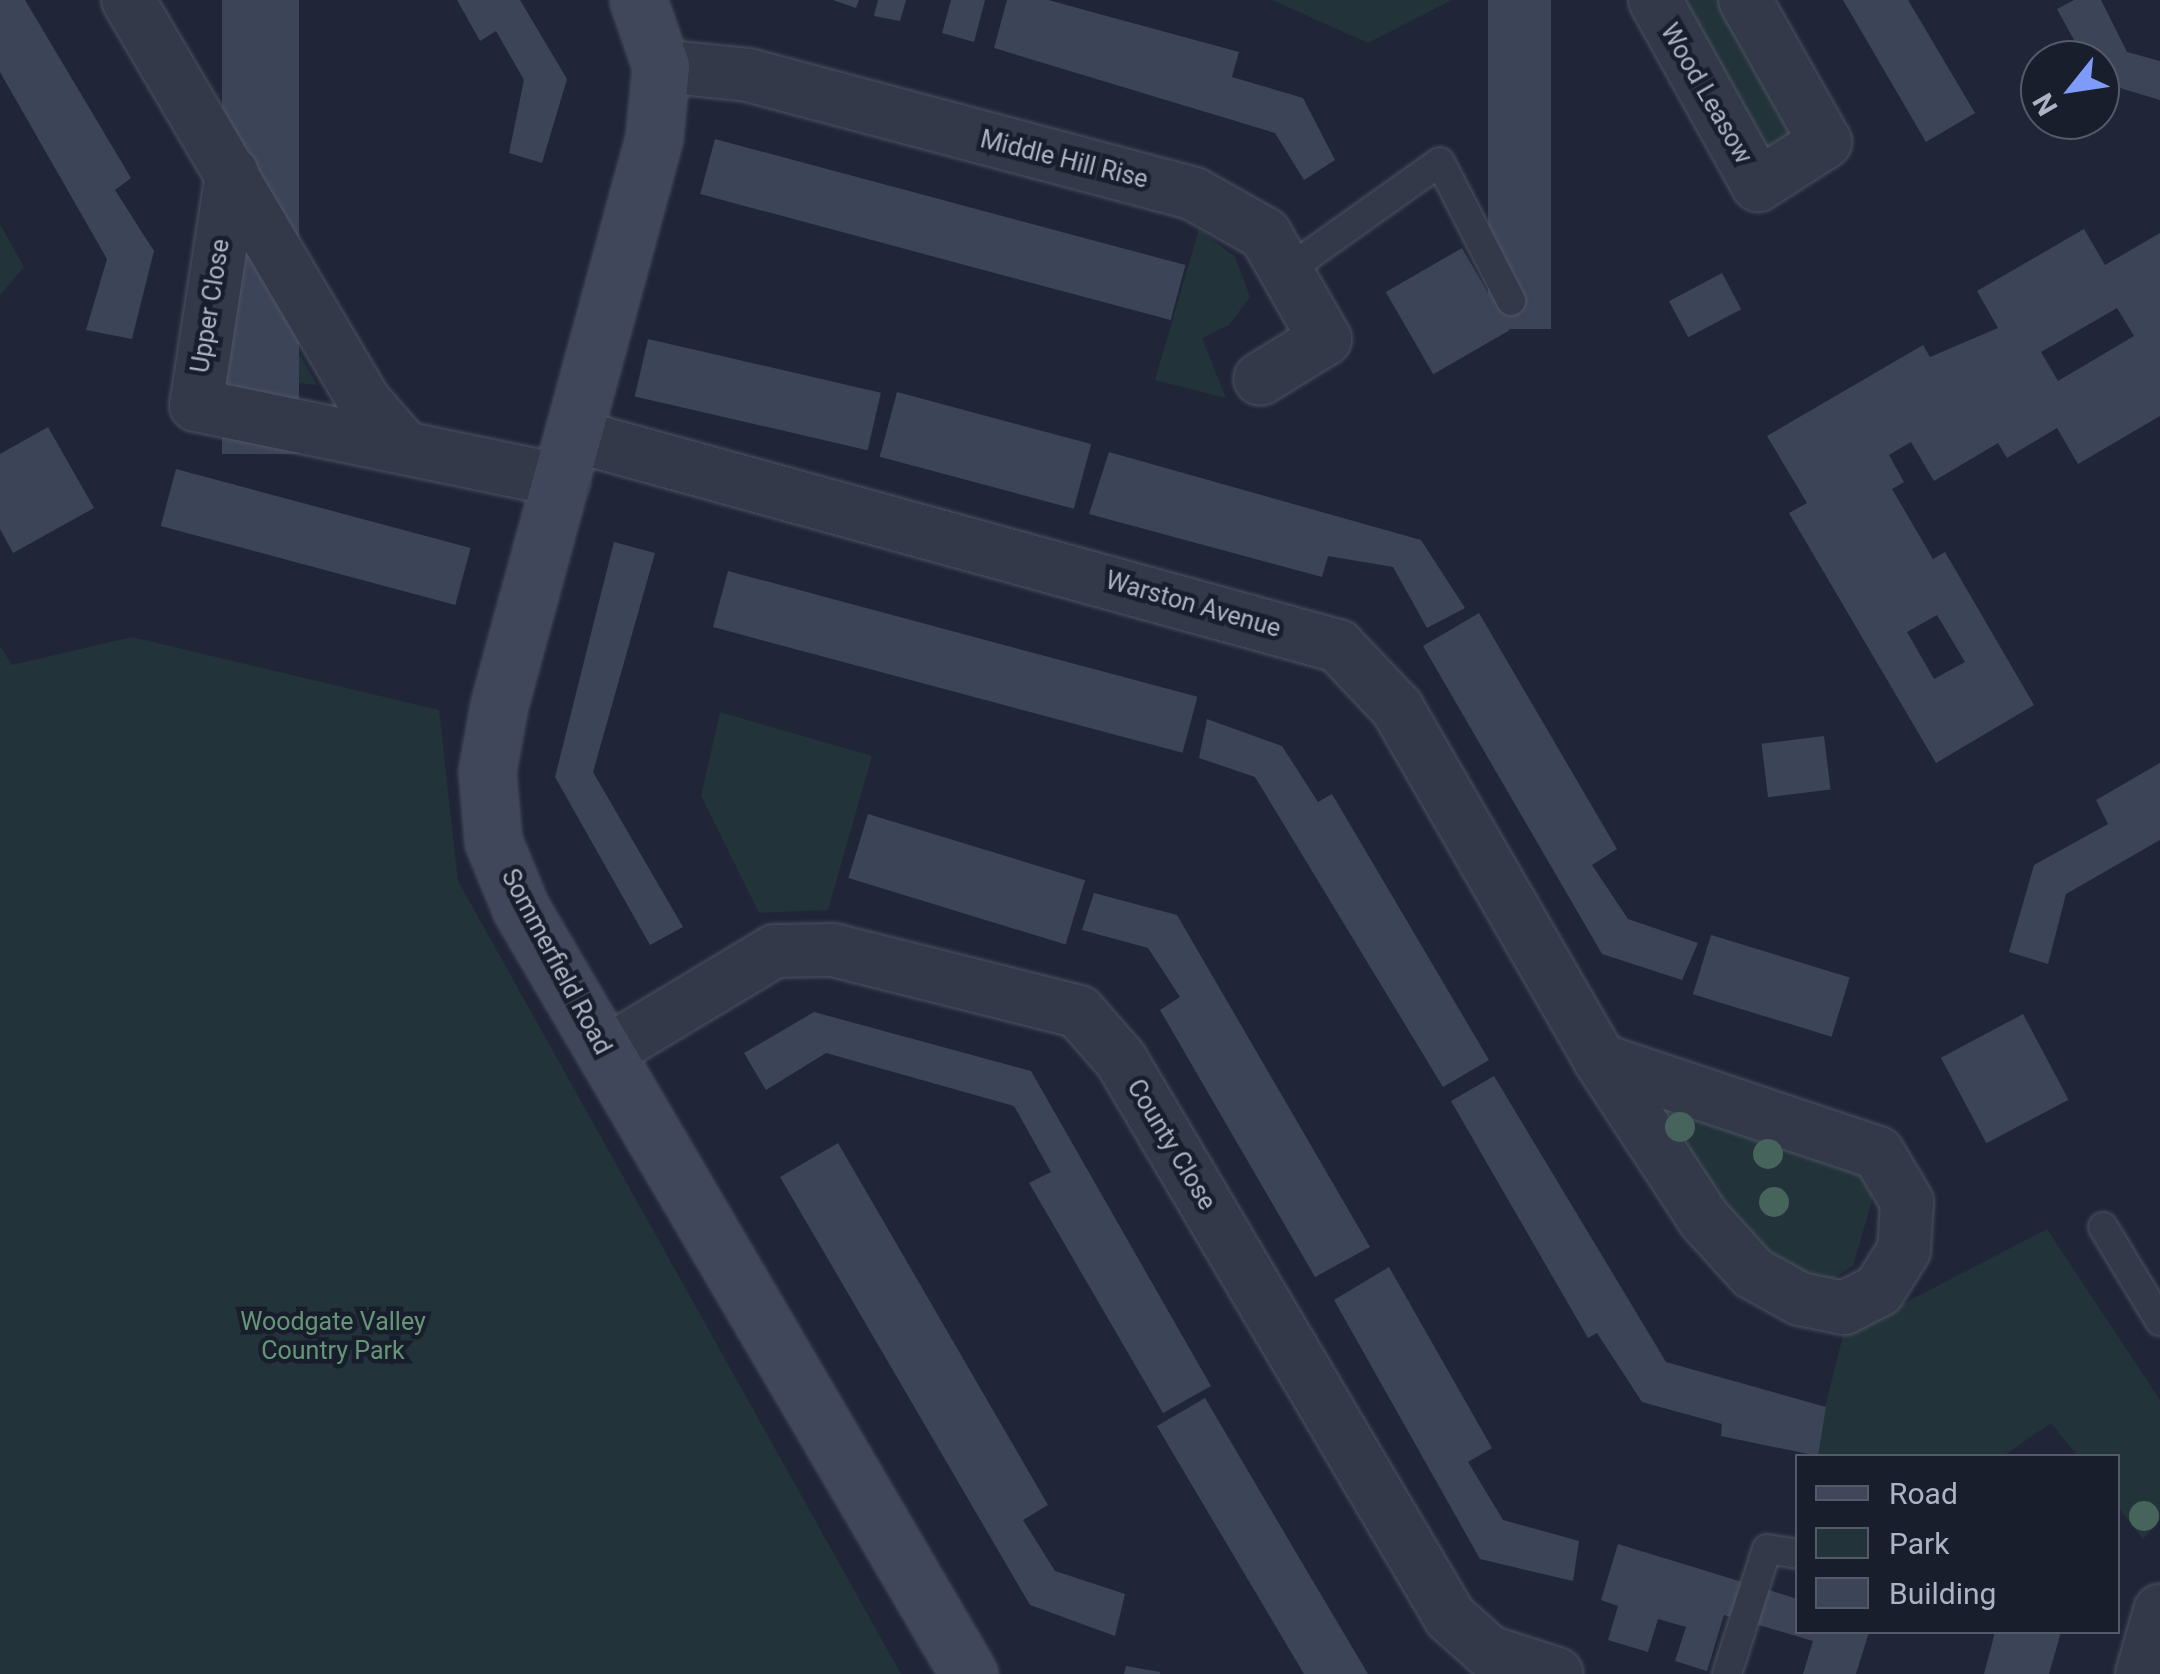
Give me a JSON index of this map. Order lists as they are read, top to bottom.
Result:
{
  "streets": {
    "street": [
      "Wood Leasow",
      "Middle Hill Rise",
      "Upper Close",
      "Warston Avenue",
      "Sommerfield Road",
      "County Close"
    ]
  },
  "crossings": [
    ["Middle Hill Rise", "Sommerfield Road"],
    ["Upper Close", "Warston Avenue"],
    ["Upper Close", "Sommerfield Road"],
    ["Warston Avenue", "Sommerfield Road"],
    ["Sommerfield Road", "County Close"]
  ],
  "parks": ["Woodgate Valley Country Park"],
  "legend": ["Road", "Park", "Building"],
  "north": "bottom left"
}
